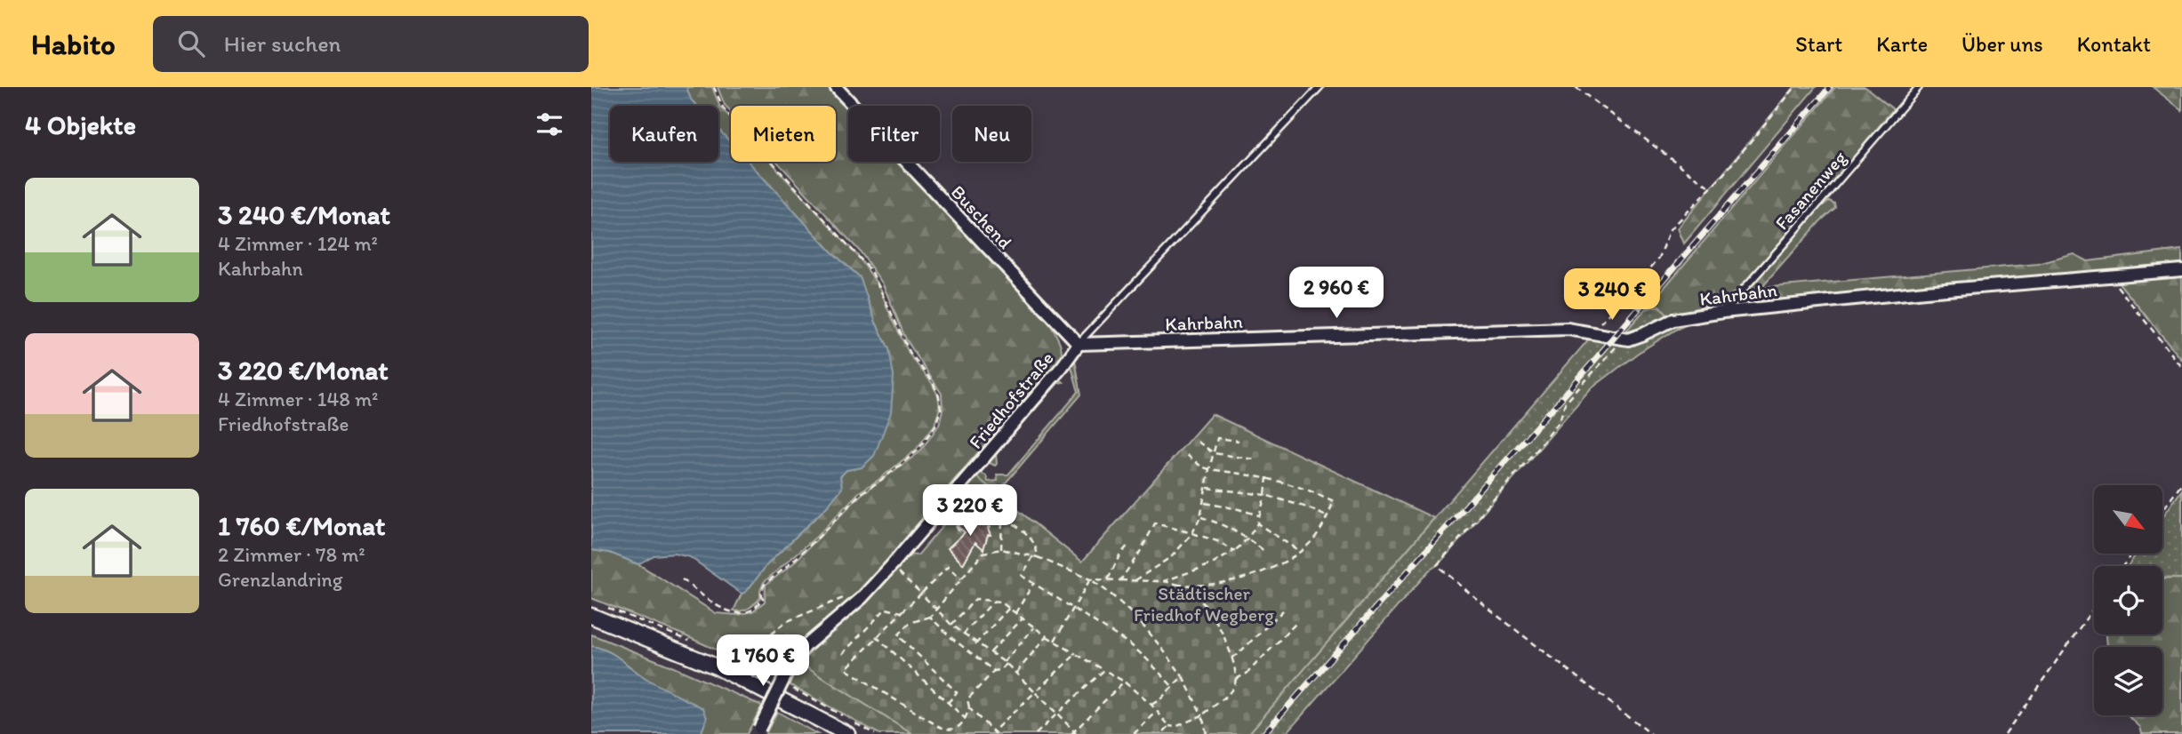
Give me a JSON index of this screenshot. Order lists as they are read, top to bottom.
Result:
{
  "streets": {
    "street": ["Buschend", "Kahrbahn", "Friedhofstraße"],
    "lane": ["Fasanenweg"]
  },
  "crossings": [
    ["Fasanenweg", "Kahrbahn"],
    ["Buschend", "Kahrbahn"],
    ["Buschend", "Friedhofstraße"],
    ["Kahrbahn", "Friedhofstraße"]
  ],
  "parks": ["Städtischer Friedhof Wegberg"],
  "north": "bottom right",
  "page": {
    "header": "Habito",
    "search": "Hier suchen",
    "nav": [
      "Start",
      "Karte",
      "Über uns",
      "Kontakt"
    ],
    "heading": "4 Objekte",
    "chip": [
      "Kaufen",
      "Mieten",
      "Filter",
      "Neu"
    ],
    "list": [
      {
        "name": "3 240 €/Monat",
        "note": "4 Zimmer · 124 m² · Kahrbahn"
      },
      {
        "name": "3 220 €/Monat",
        "note": "4 Zimmer · 148 m² · Friedhofstraße"
      },
      {
        "name": "1 760 €/Monat",
        "note": "2 Zimmer · 78 m² · Grenzlandring"
      }
    ],
    "price": [
      "2 960 €",
      "3 240 €",
      "3 220 €",
      "1 760 €"
    ]
  }
}
